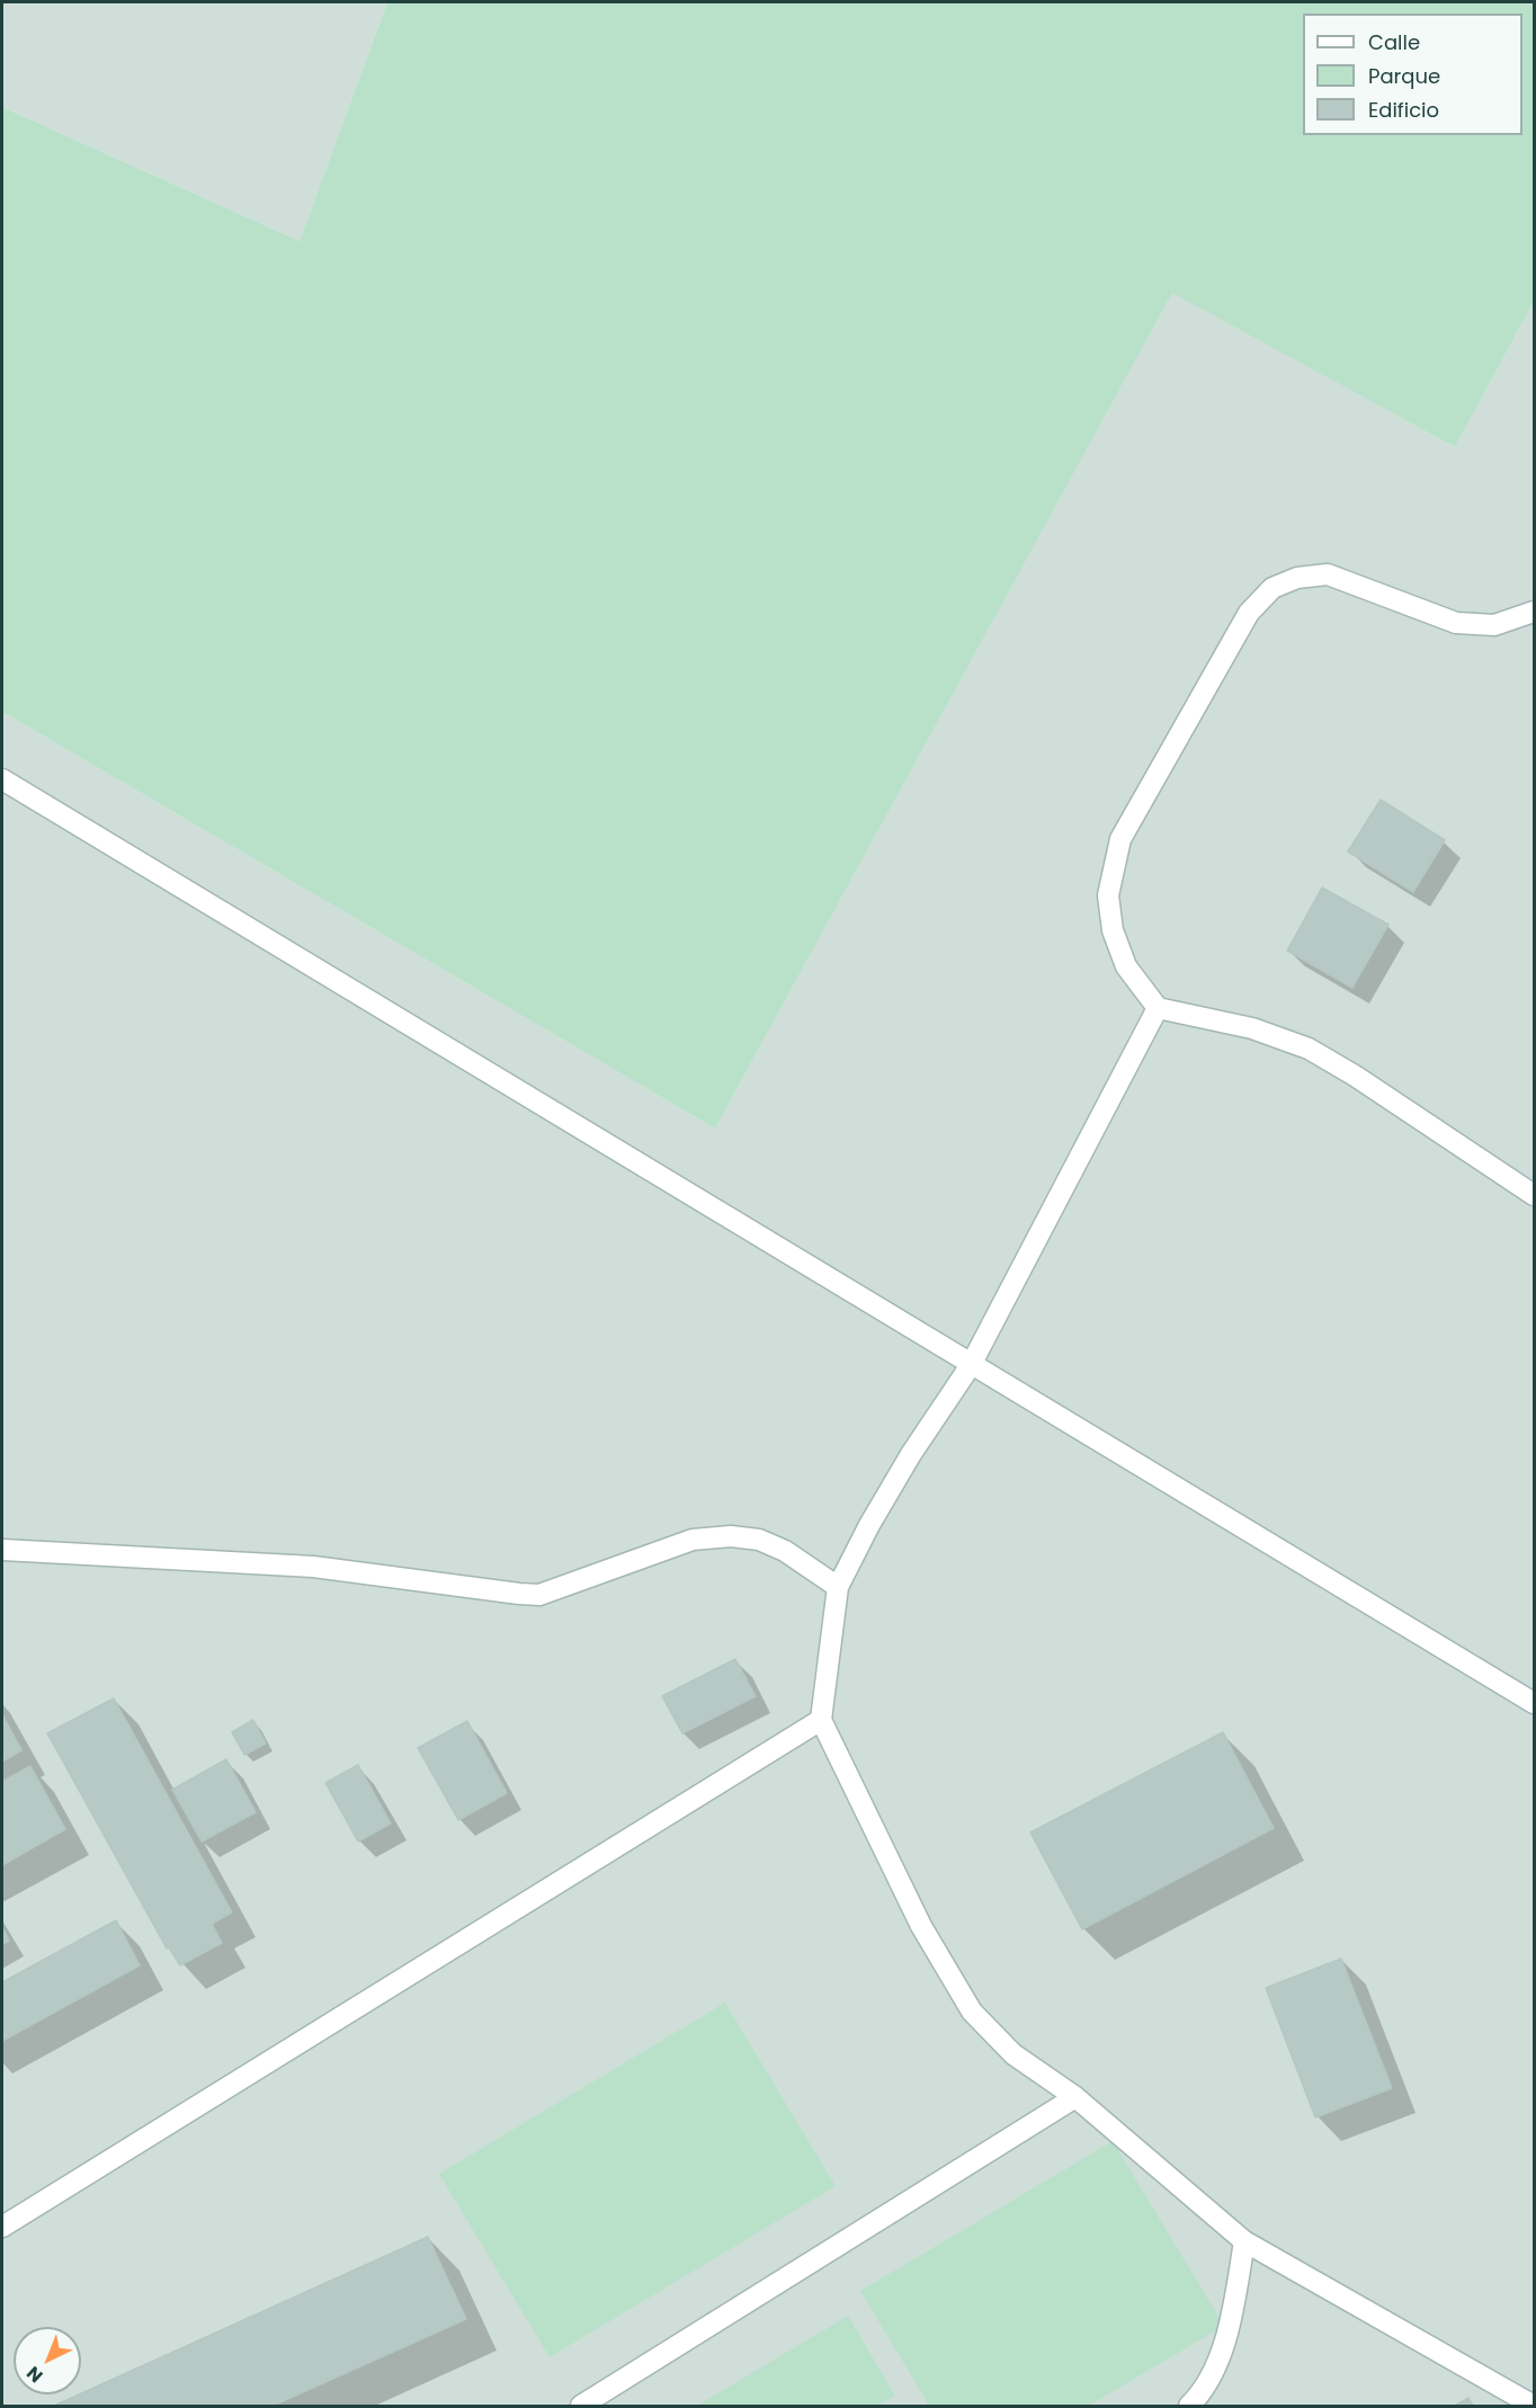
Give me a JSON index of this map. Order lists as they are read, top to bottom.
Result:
{
  "legend": ["Calle", "Parque", "Edificio"],
  "north": "bottom left"
}
